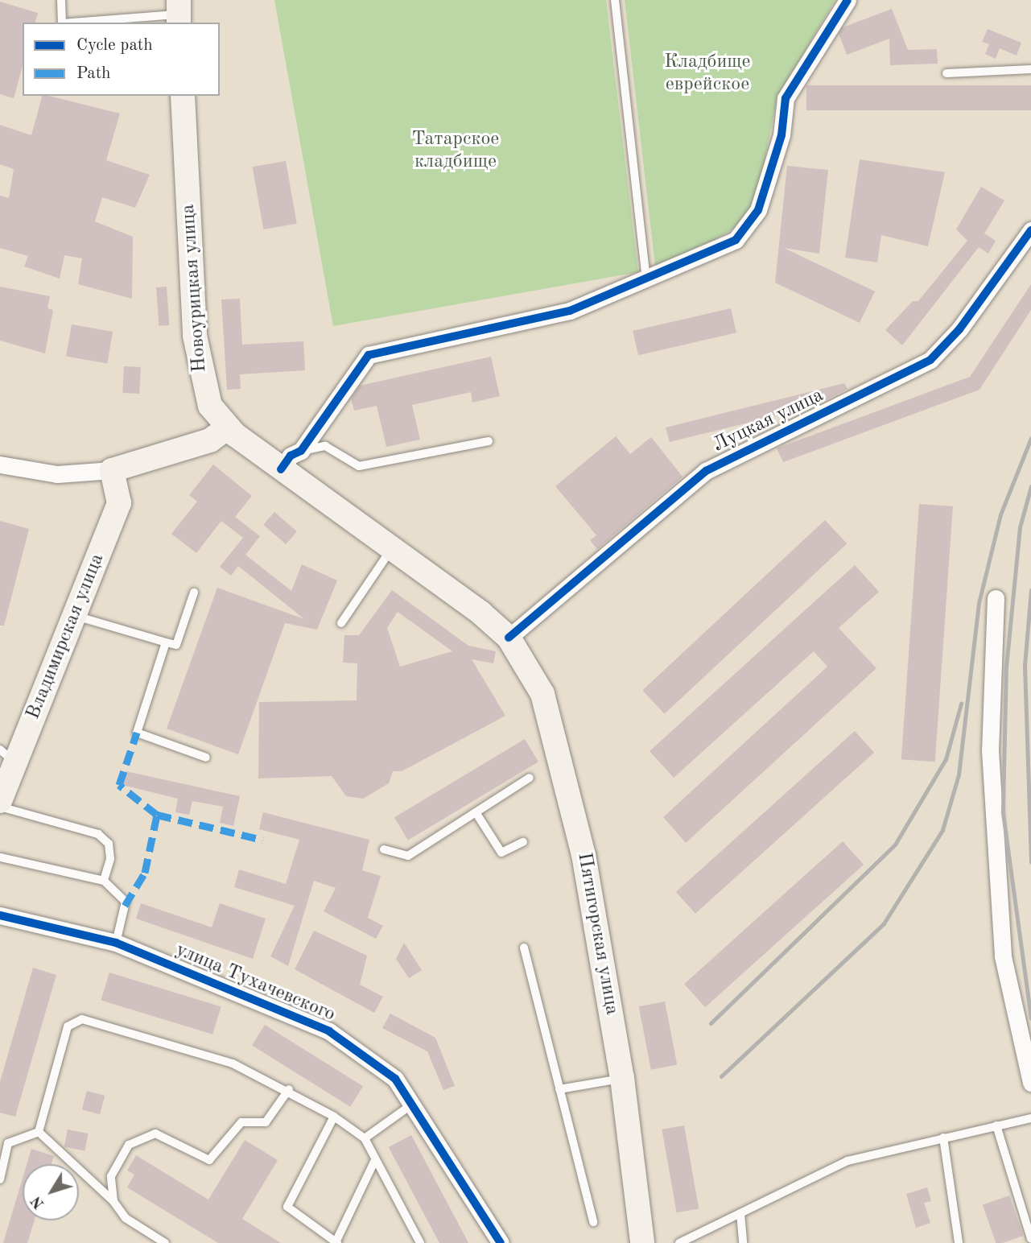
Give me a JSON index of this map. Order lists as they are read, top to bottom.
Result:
{
  "streets": {
    "main road": ["Новоурицкая улица", "Владимирская улица", "Пятигорская улица"],
    "street": ["Луцкая улица", "улица Тухачевского"]
  },
  "crossings": [
    ["Новоурицкая улица", "Луцкая улица"],
    ["Новоурицкая улица", "Пятигорская улица"],
    ["Луцкая улица", "Пятигорская улица"]
  ],
  "parks": ["Кладбище еврейское", "Татарское кладбище"],
  "legend": ["Cycle path", "Path"],
  "north": "bottom left"
}
